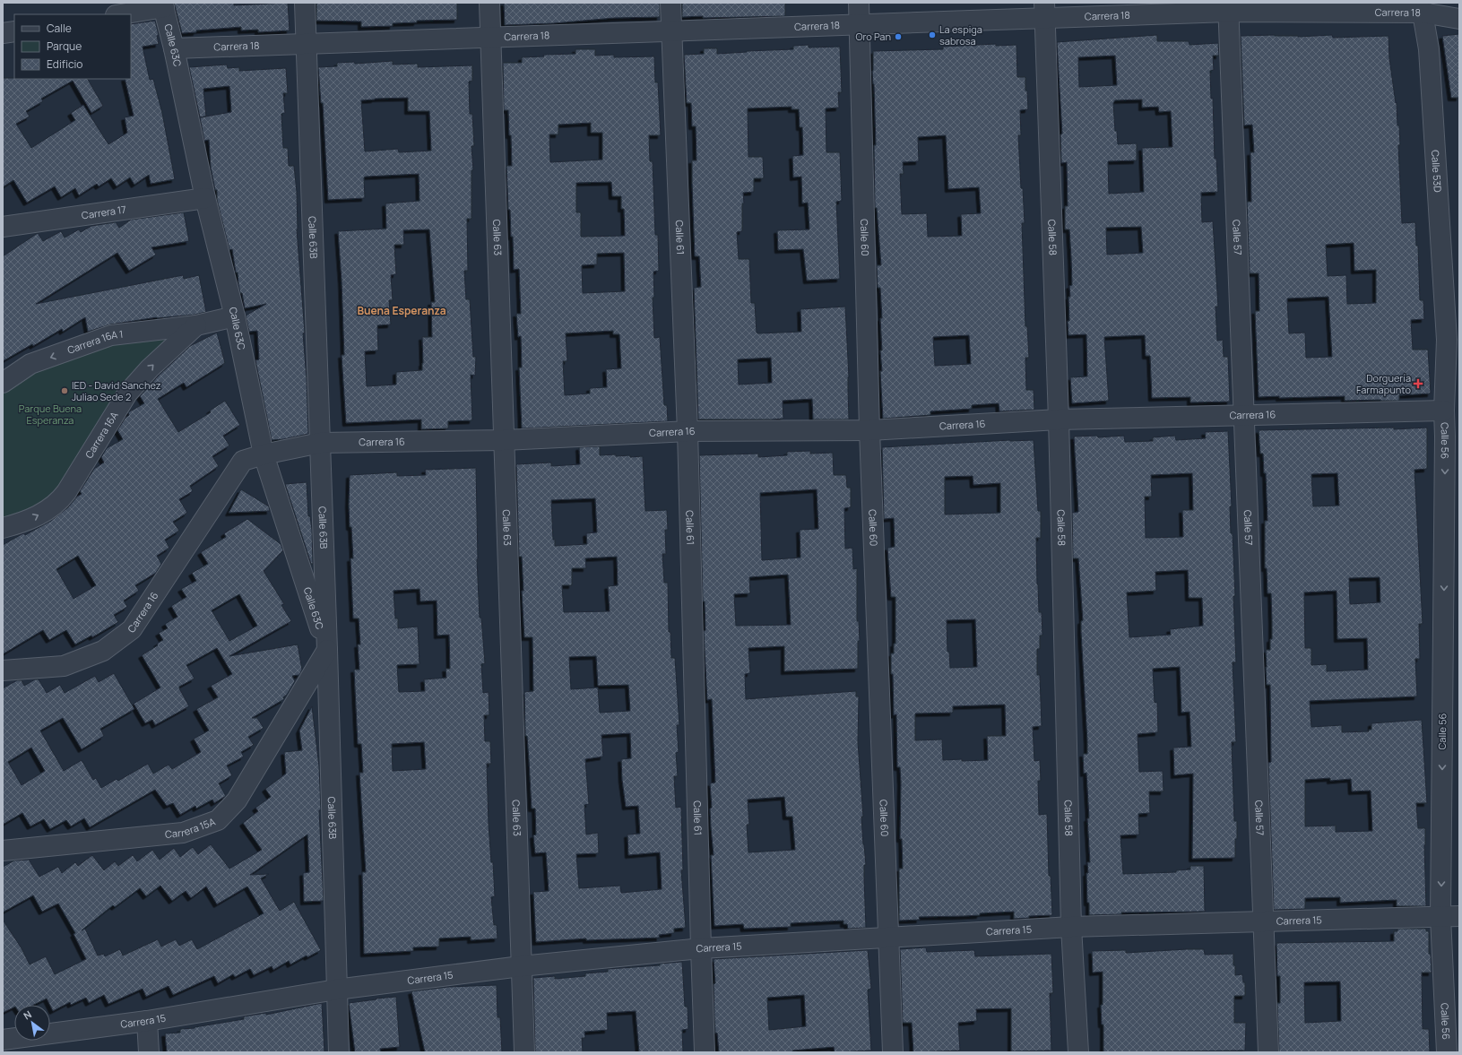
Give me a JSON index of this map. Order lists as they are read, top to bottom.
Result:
{
  "streets": {
    "street": [
      "Carrera 18",
      "Calle 63C",
      "Calle 53D",
      "Carrera 17",
      "Calle 63B",
      "Calle 63",
      "Calle 61",
      "Calle 60",
      "Calle 58",
      "Calle 57",
      "Carrera 16A 1",
      "Carrera 16",
      "Carrera 16A",
      "Calle 56",
      "Carrera 15A",
      "Carrera 15"
    ]
  },
  "crossings": [
    ["Carrera 18", "Calle 63C"],
    ["Carrera 18", "Calle 53D"],
    ["Carrera 18", "Calle 63B"],
    ["Carrera 18", "Calle 63"],
    ["Carrera 18", "Calle 61"],
    ["Carrera 18", "Calle 60"],
    ["Carrera 18", "Calle 58"],
    ["Carrera 18", "Calle 57"],
    ["Calle 63C", "Carrera 17"],
    ["Calle 63C", "Calle 63B"],
    ["Calle 63C", "Carrera 16"],
    ["Calle 63C", "Carrera 16A"],
    ["Calle 63C", "Carrera 15A"],
    ["Calle 53D", "Carrera 16"],
    ["Calle 53D", "Calle 56"],
    ["Calle 63B", "Carrera 16"],
    ["Calle 63B", "Carrera 15A"],
    ["Calle 63B", "Carrera 15"],
    ["Calle 63", "Carrera 16"],
    ["Calle 63", "Carrera 15"],
    ["Calle 61", "Carrera 16"],
    ["Calle 61", "Carrera 15"],
    ["Calle 60", "Carrera 16"],
    ["Calle 60", "Carrera 15"],
    ["Calle 58", "Carrera 16"],
    ["Calle 58", "Carrera 15"],
    ["Calle 57", "Carrera 16"],
    ["Calle 57", "Carrera 15"],
    ["Carrera 16A 1", "Carrera 16A"],
    ["Carrera 16", "Calle 56"],
    ["Calle 56", "Carrera 15"]
  ],
  "one_way": ["Carrera 16A 1", "Carrera 16A", "Calle 56"],
  "districts": ["Buena Esperanza"],
  "parks": ["Parque Buena Esperanza"],
  "places": {
    "other": ["La espiga sabrosa", "Oro Pan", "IED - David Sanchez Juliao Sede 2"],
    "health": ["Dorguería Farmapunto"]
  },
  "legend": ["Calle", "Parque", "Edificio"],
  "north": "top left"
}
